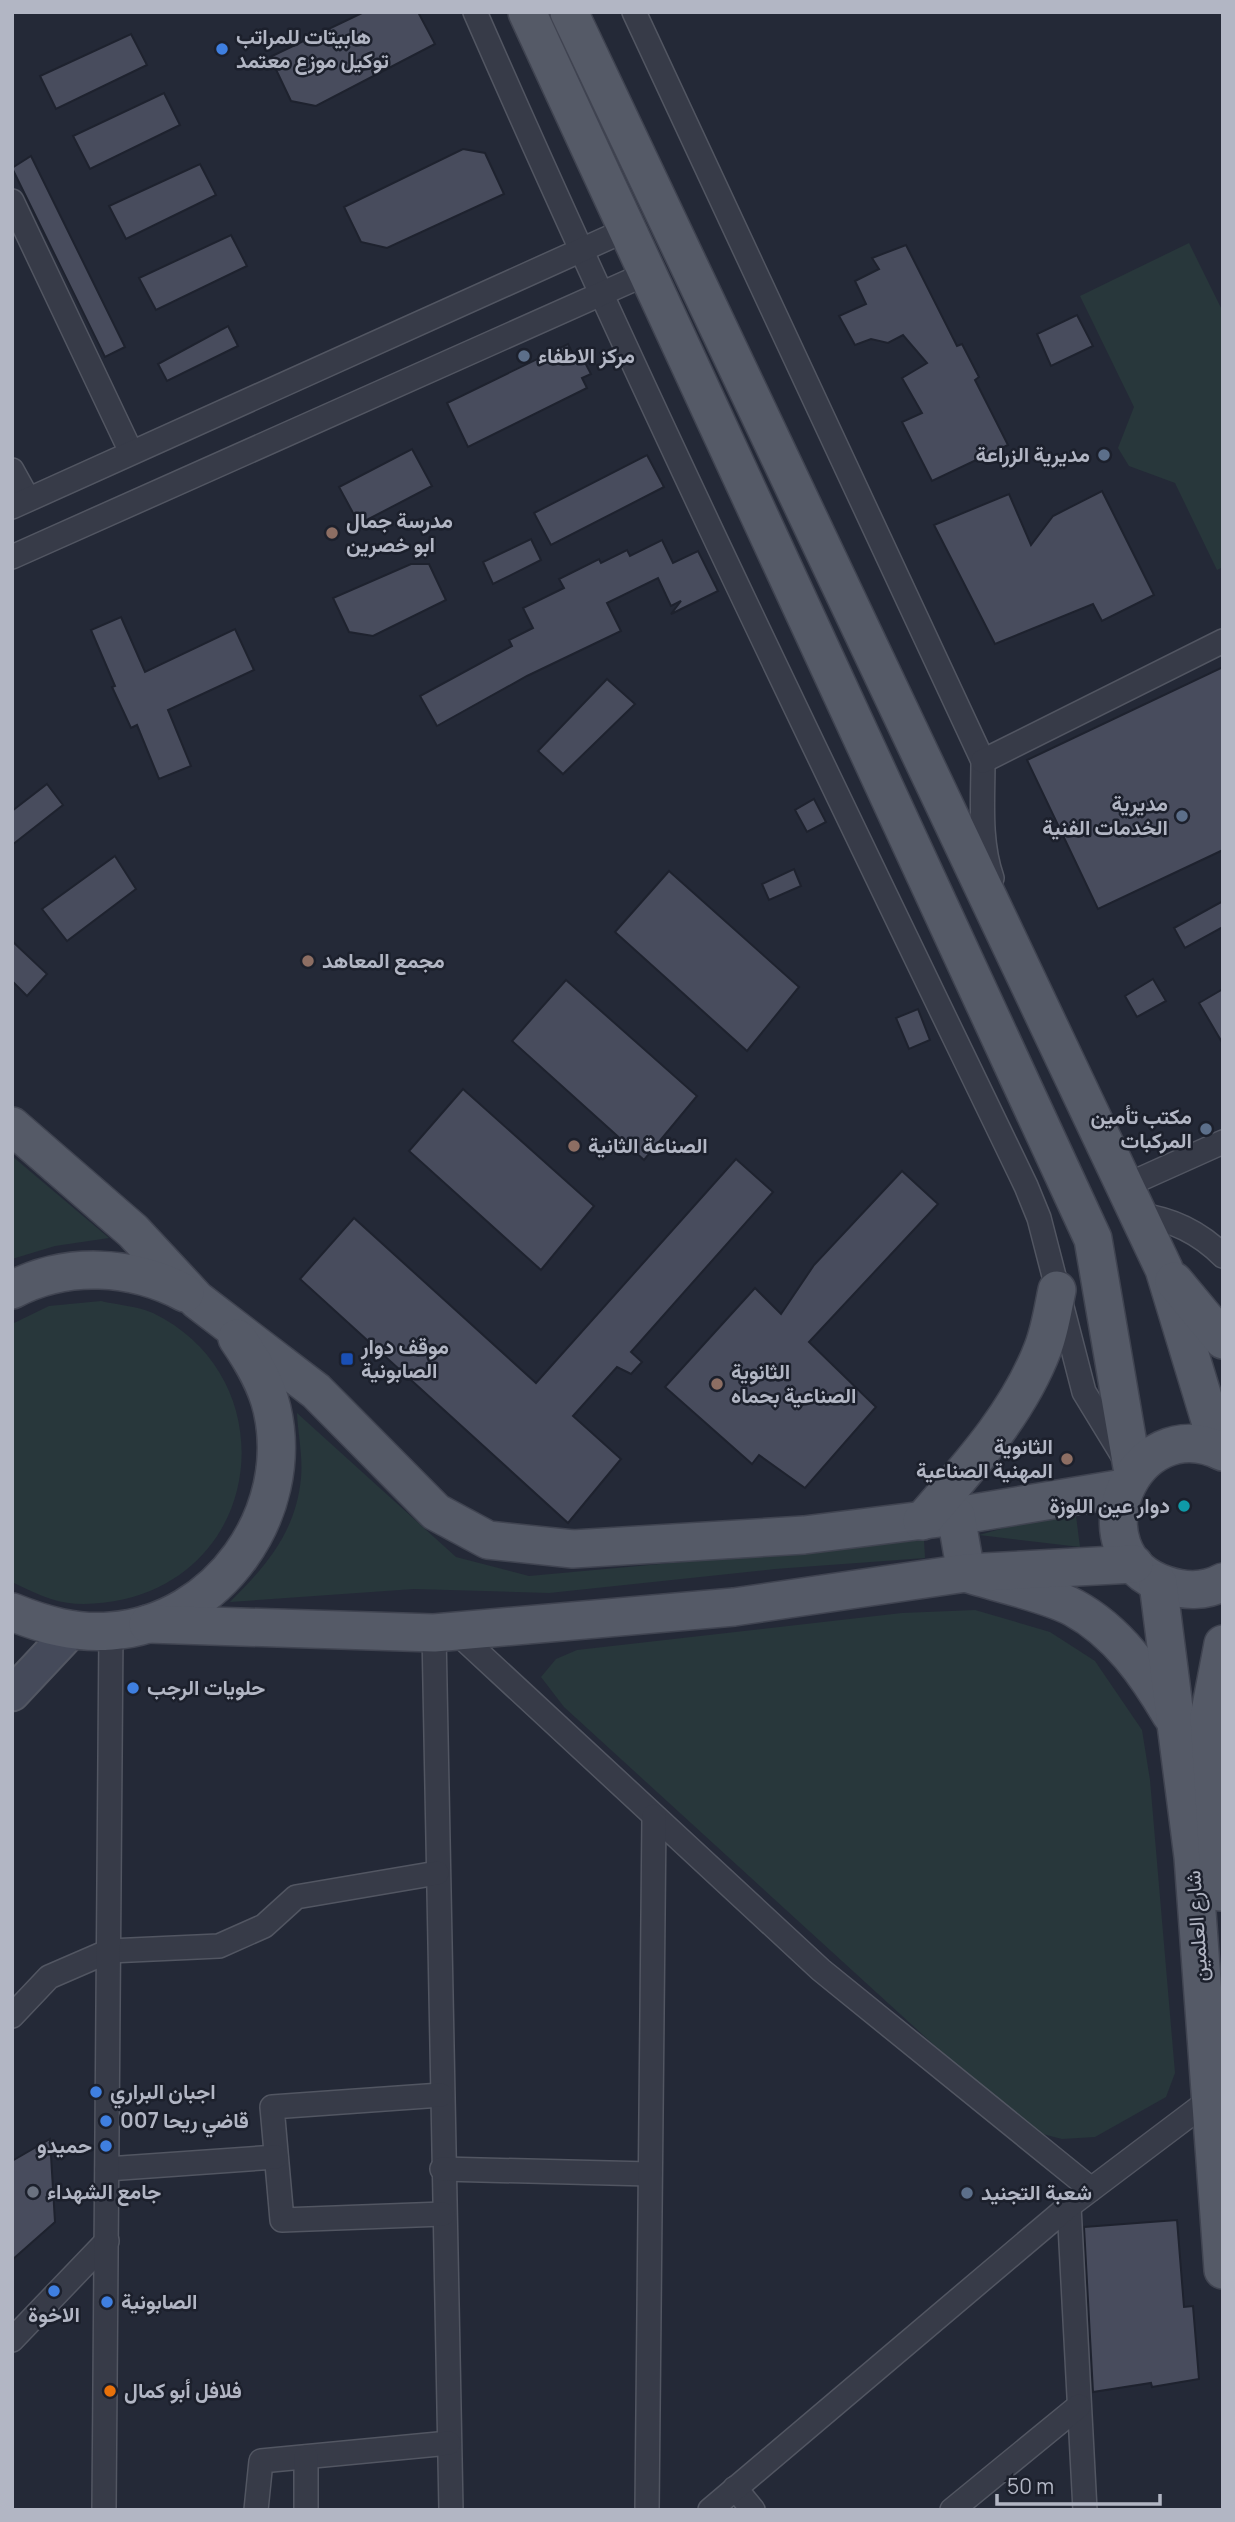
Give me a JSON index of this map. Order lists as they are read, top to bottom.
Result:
{
  "streets": {
    "main road": ["شارع العلمين"]
  },
  "places": {
    "other": [
      "هابيتات للمراتب توكيل موزع معتمد",
      "مركز الاطفاء",
      "مديرية الزراعة",
      "مدرسة جمال ابو خصرين",
      "مديرية الخدمات الفنية",
      "مجمع المعاهد",
      "مكتب تأمين المركبات",
      "الصناعة الثانية",
      "الثانوية الصناعية بحماه",
      "الثانوية المهنية الصناعية",
      "دوار عين اللوزة",
      "حلويات الرجب",
      "اجبان البراري",
      "قاضي ريحا 007",
      "حميدو",
      "جامع الشهداء",
      "شعبة التجنيد",
      "الاخوة",
      "الصابونية",
      "فلافل أبو كمال"
    ],
    "transit": ["موقف دوار الصابونية"]
  },
  "scale_bar": "50 m"
}
